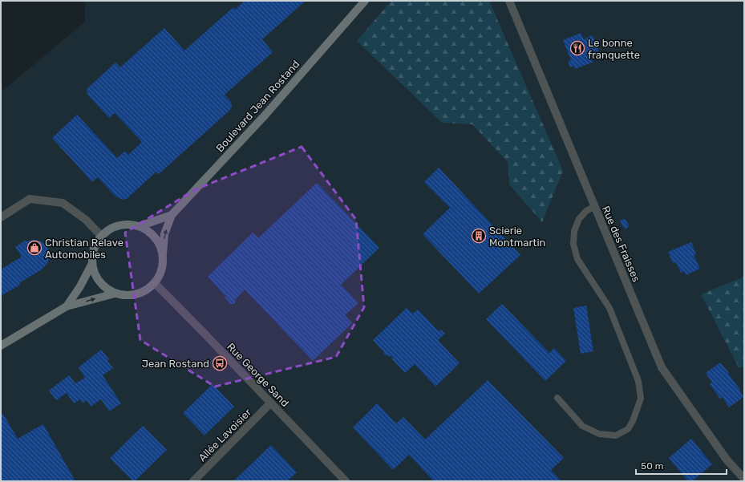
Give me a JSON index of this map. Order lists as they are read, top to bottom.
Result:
{
  "streets": {
    "main road": ["Boulevard Jean Rostand"],
    "street": ["Rue des Fraisses", "Rue George Sand", "Allée Lavoisier"]
  },
  "crossings": [
    ["Rue George Sand", "Allée Lavoisier"]
  ],
  "places": {
    "restaurant": ["Le bonne franquette"],
    "building": ["Scierie Montmartin"],
    "shop": ["Christian Relave Automobiles"],
    "bus stop": ["Jean Rostand"]
  },
  "scale_bar": "50 m"
}
